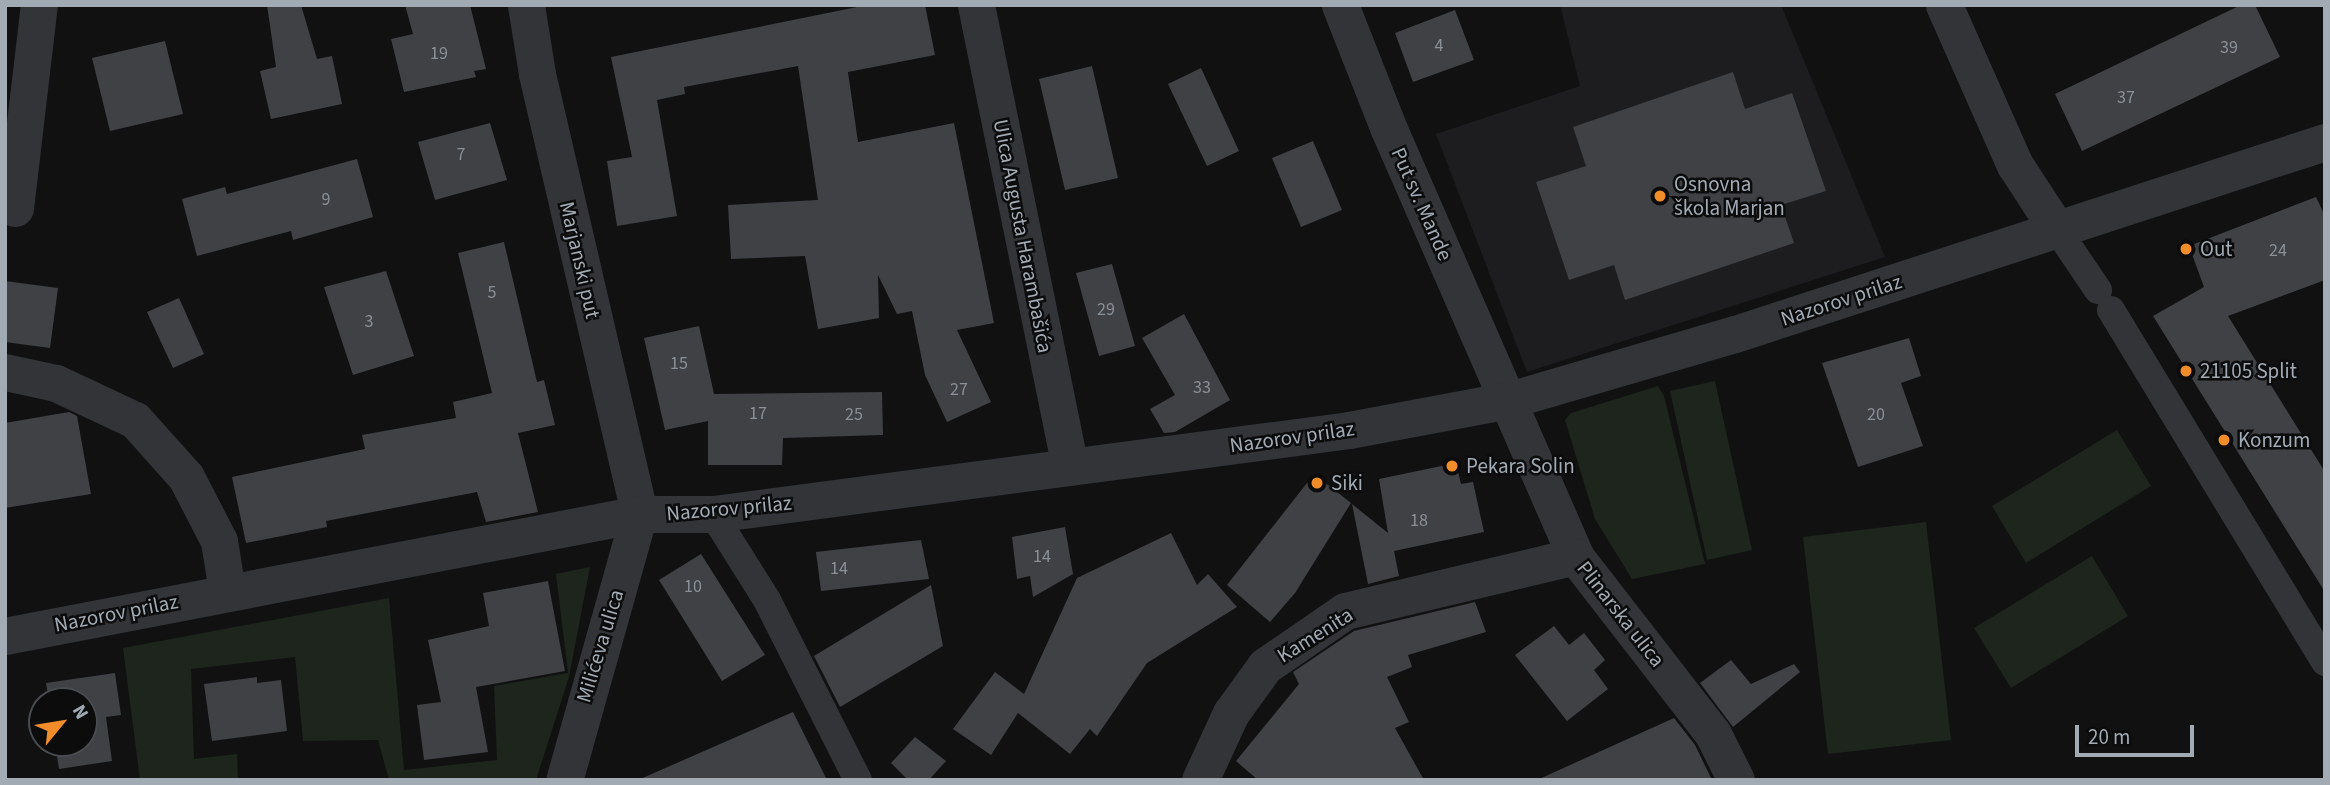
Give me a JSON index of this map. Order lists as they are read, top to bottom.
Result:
{
  "streets": {
    "street": [
      "Put sv. Mande",
      "Ulica Augusta Harambašića",
      "Marjanski put",
      "Nazorov prilaz",
      "Plinarska ulica",
      "Kamenita",
      "Milićeva ulica"
    ]
  },
  "crossings": [
    ["Put sv. Mande", "Nazorov prilaz"],
    ["Put sv. Mande", "Plinarska ulica"],
    ["Ulica Augusta Harambašića", "Nazorov prilaz"],
    ["Marjanski put", "Nazorov prilaz"],
    ["Marjanski put", "Milićeva ulica"],
    ["Nazorov prilaz", "Plinarska ulica"],
    ["Nazorov prilaz", "Milićeva ulica"],
    ["Plinarska ulica", "Kamenita"]
  ],
  "places": [
    "Osnovna škola Marjan",
    "Out",
    "21105 Split",
    "Konzum",
    "Pekara Solin",
    "Siki"
  ],
  "house_numbers": [
    "4",
    "39",
    "19",
    "37",
    "7",
    "9",
    "24",
    "5",
    "29",
    "3",
    "15",
    "33",
    "27",
    "17",
    "25",
    "20",
    "18",
    "14",
    "14",
    "10"
  ],
  "scale_bar": "20 m",
  "north": "top right"
}
